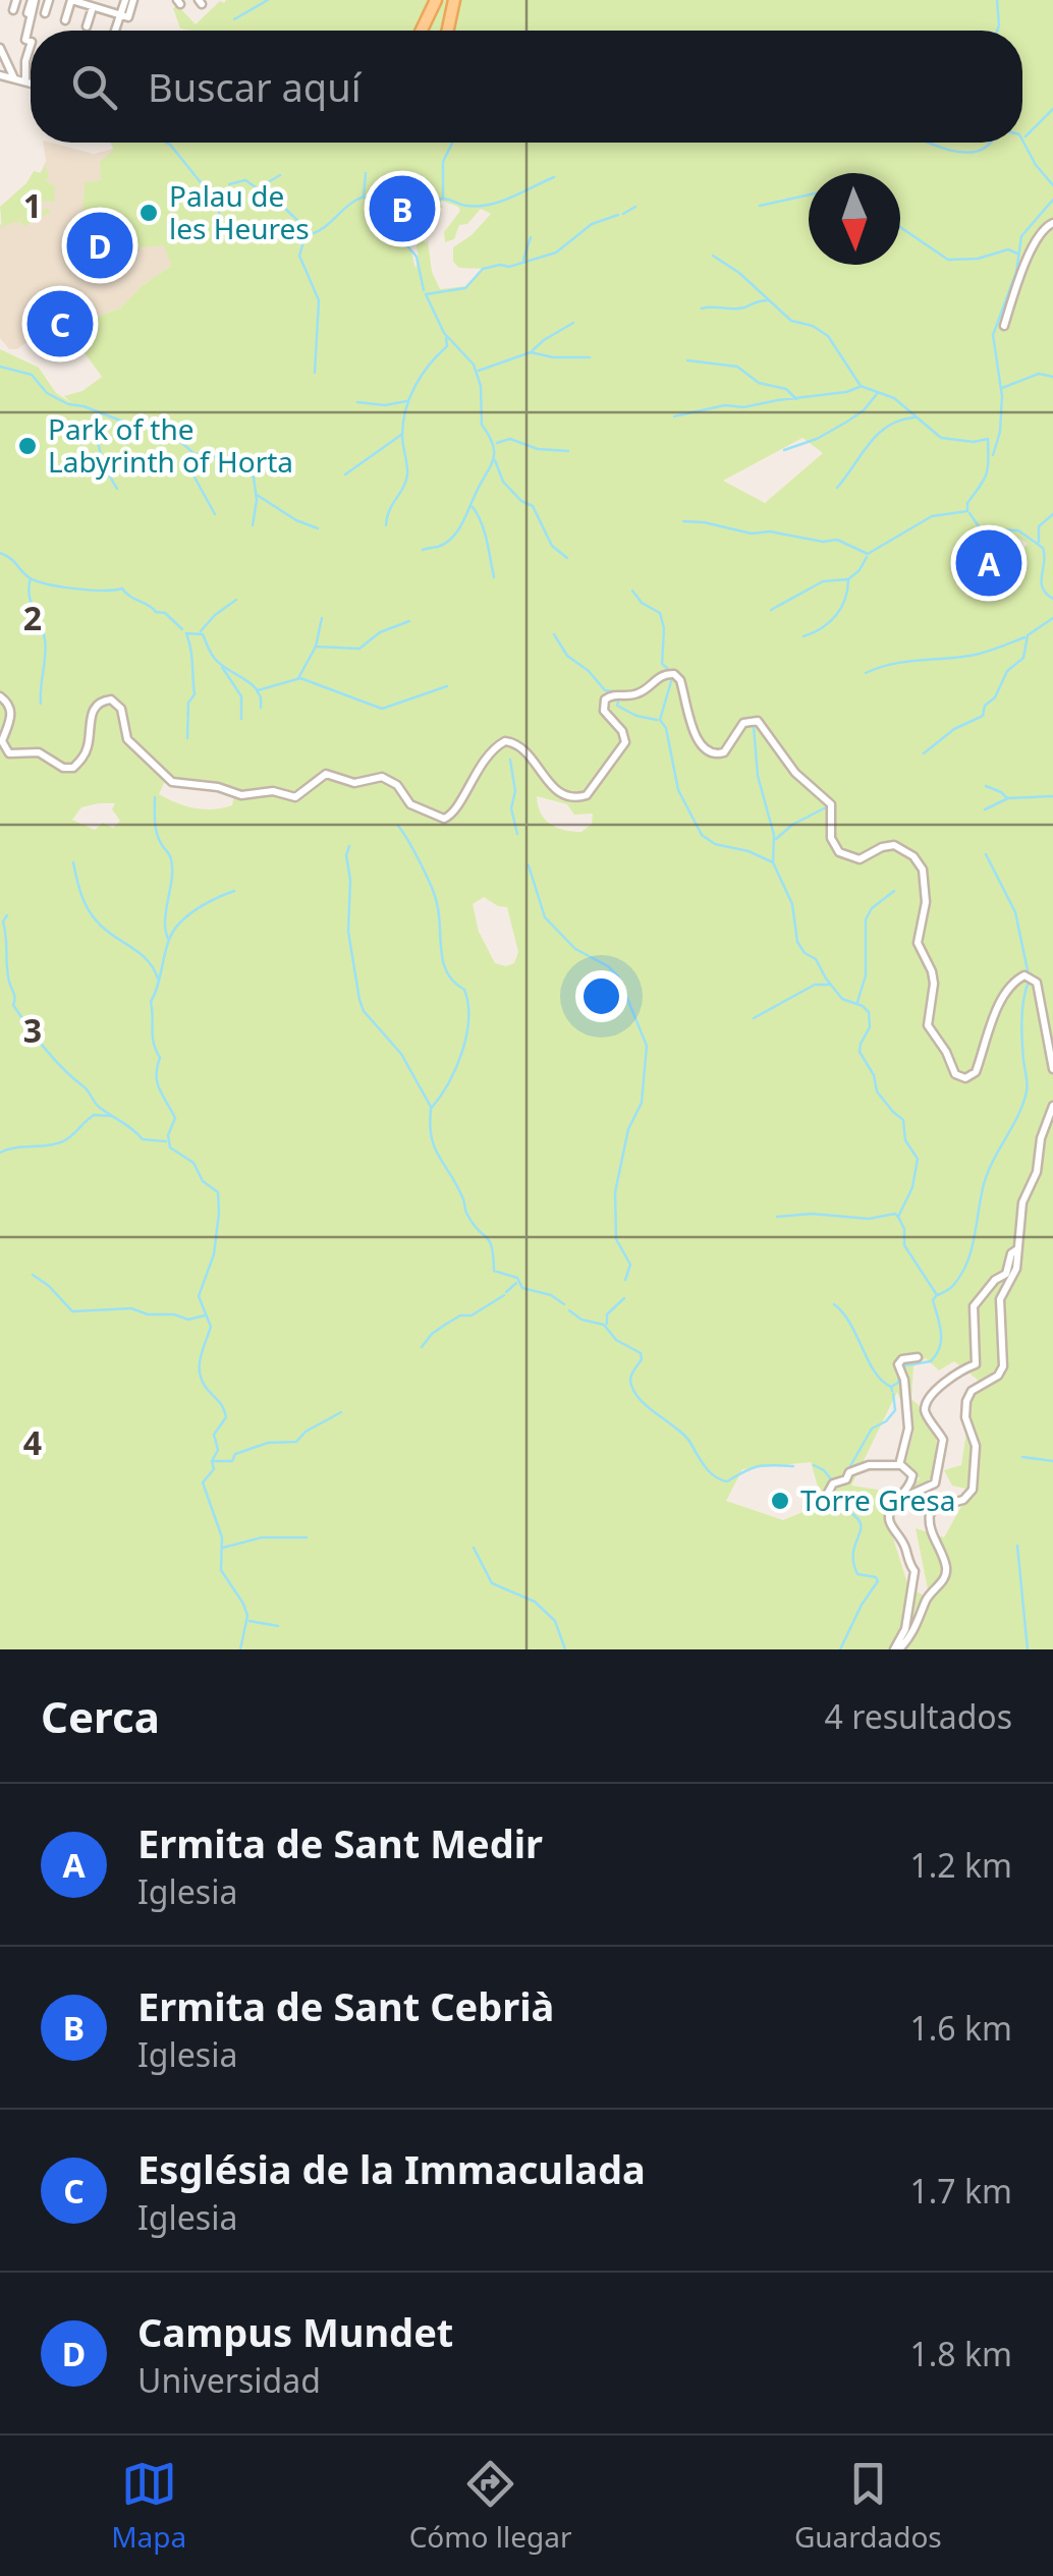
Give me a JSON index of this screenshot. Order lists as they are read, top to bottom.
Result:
{
  "places": ["Palau de les Heures", "Park of the Labyrinth of Horta", "Torre Gresa"],
  "north": "bottom",
  "page": {
    "search": "Buscar aquí",
    "pins": [
      "B",
      "D",
      "C",
      "A"
    ],
    "heading": ["Cerca", "4 resultados"],
    "list": [
      {
        "mark": "A",
        "name": "Ermita de Sant Medir",
        "note": "Iglesia",
        "value": "1.2 km"
      },
      {
        "mark": "B",
        "name": "Ermita de Sant Cebrià",
        "note": "Iglesia",
        "value": "1.6 km"
      },
      {
        "mark": "C",
        "name": "Església de la Immaculada",
        "note": "Iglesia",
        "value": "1.7 km"
      },
      {
        "mark": "D",
        "name": "Campus Mundet",
        "note": "Universidad",
        "value": "1.8 km"
      }
    ],
    "nav": ["Mapa", "Cómo llegar", "Guardados"]
  },
  "grid": {
    "rows": [
      "1",
      "2",
      "3",
      "4"
    ]
  }
}
